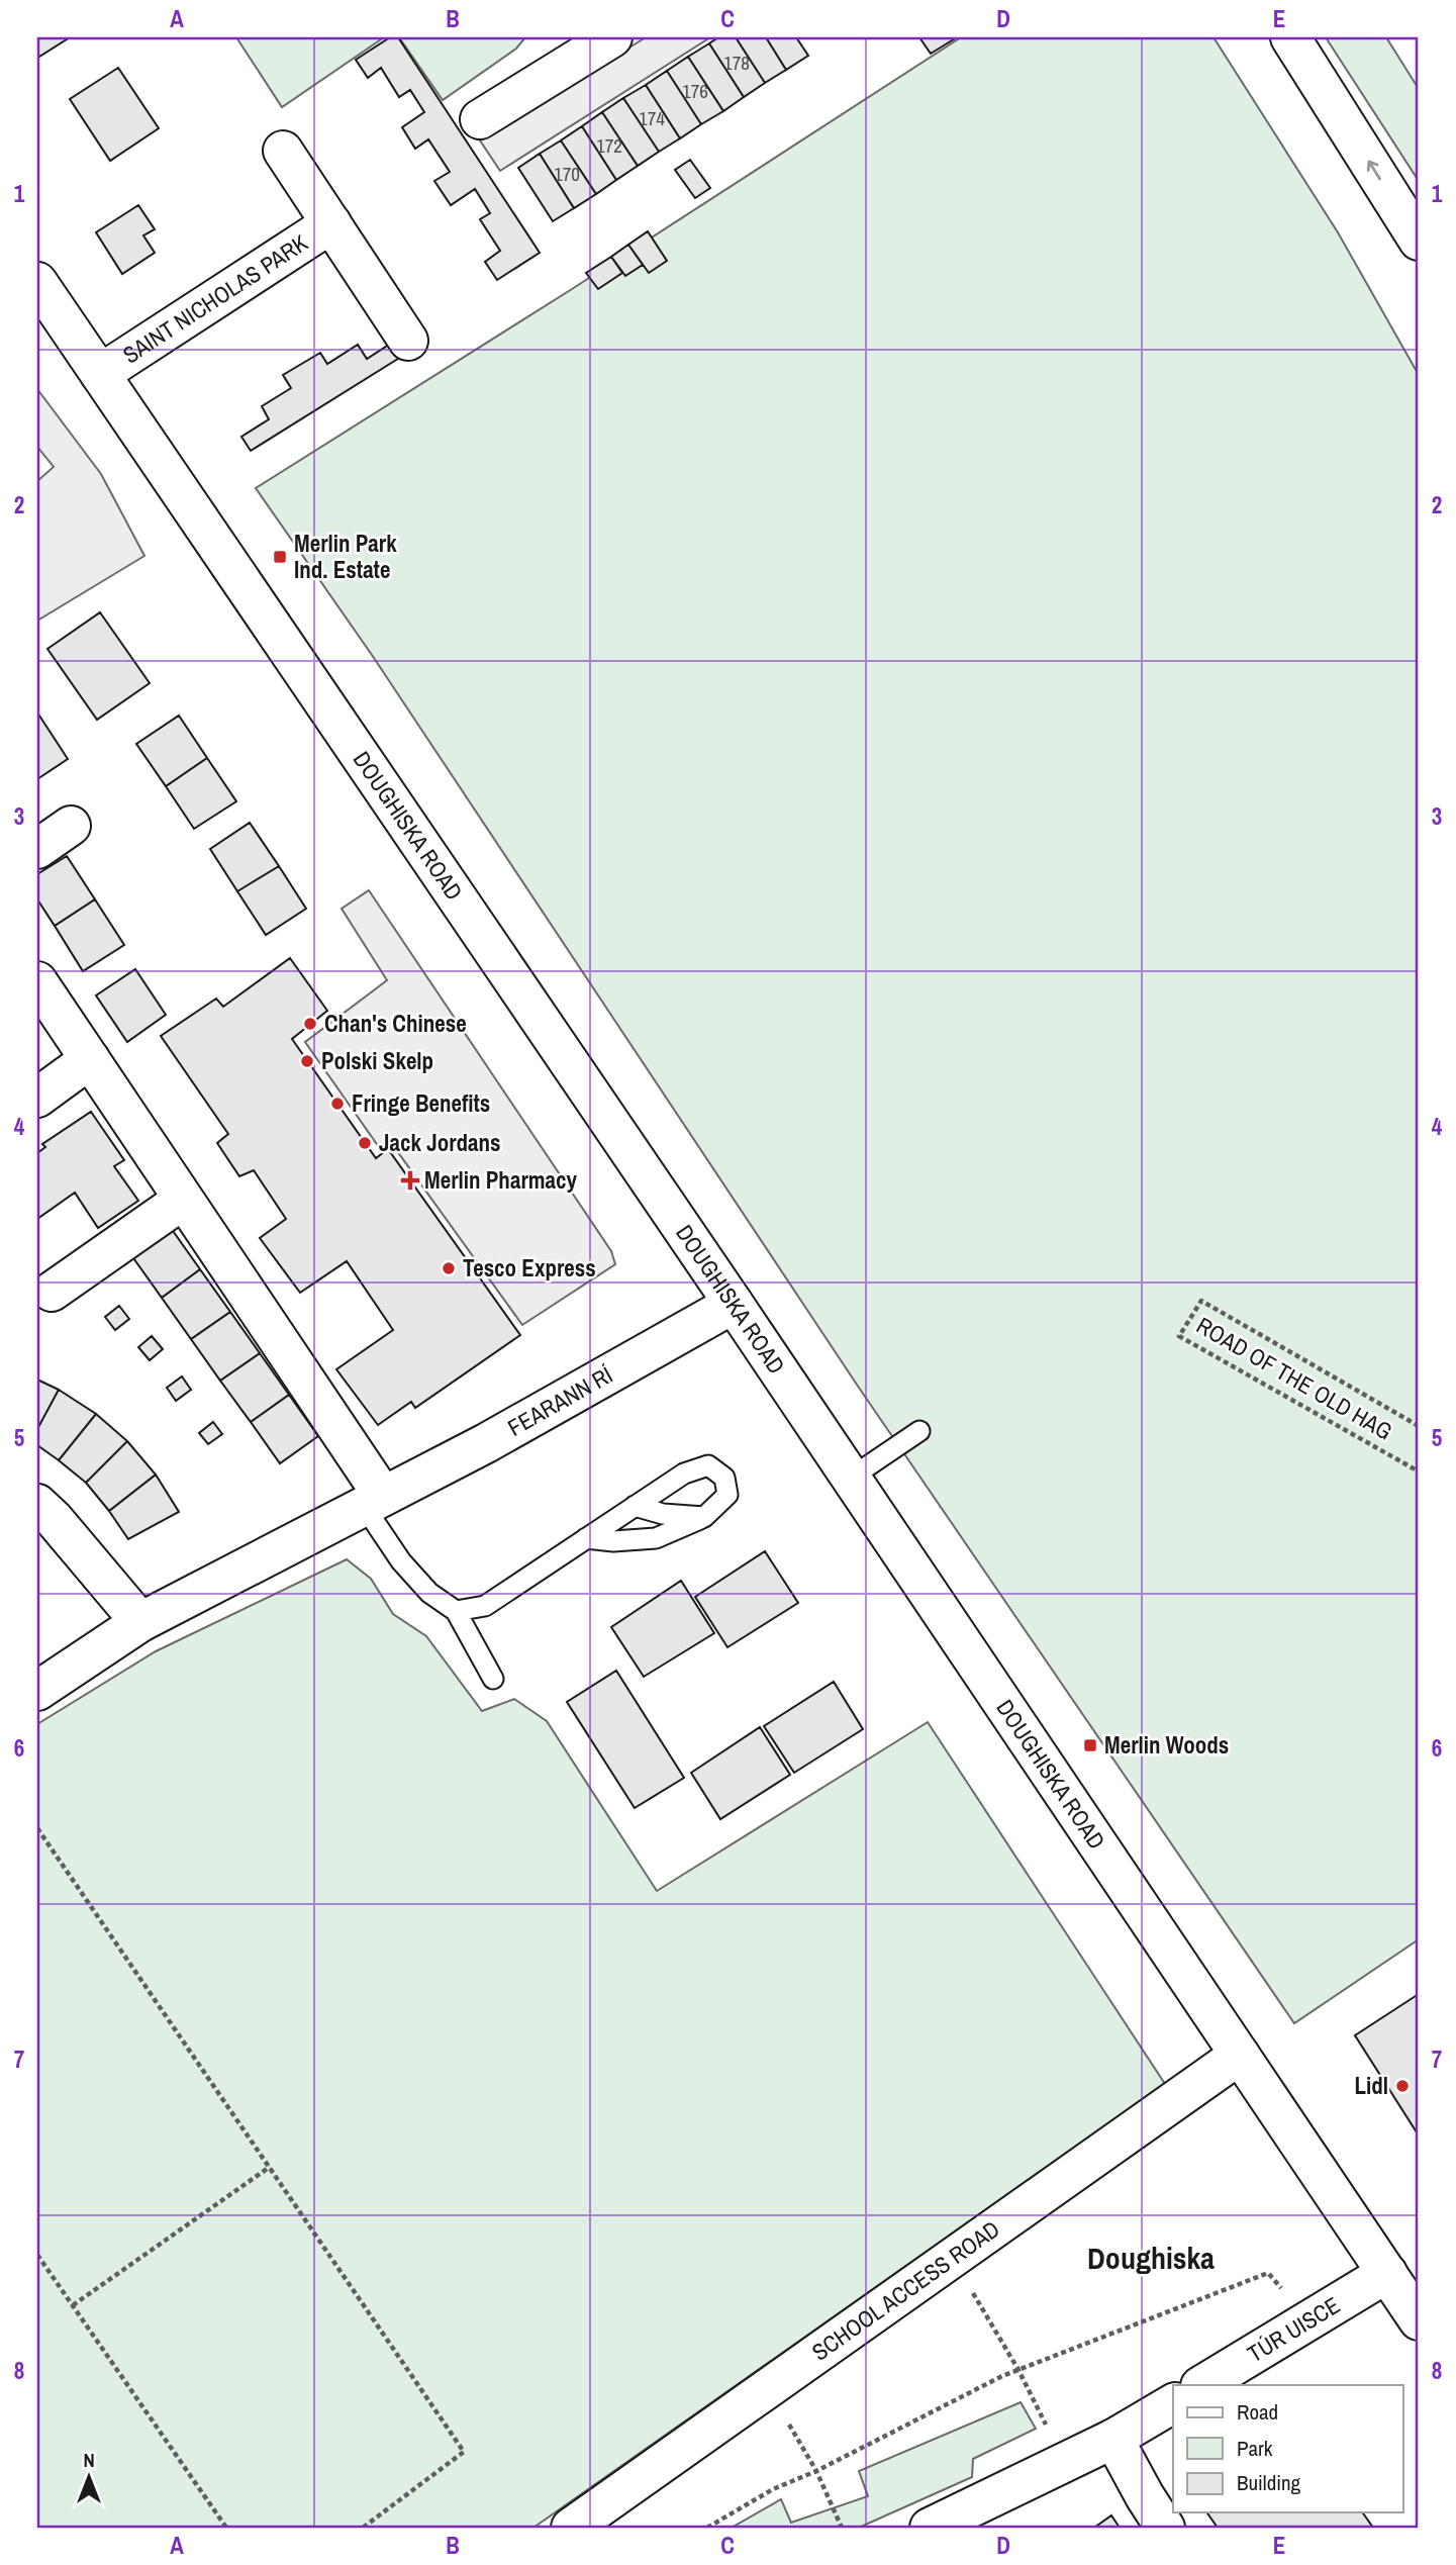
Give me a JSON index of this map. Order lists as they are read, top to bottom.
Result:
{
  "streets": {
    "main road": [
      "SAINT NICHOLAS PARK",
      "DOUGHISKA ROAD",
      "FEARANN RÍ",
      "SCHOOL ACCESS ROAD",
      "TÚR UISCE"
    ],
    "path": ["ROAD OF THE OLD HAG"]
  },
  "crossings": [
    ["SAINT NICHOLAS PARK", "DOUGHISKA ROAD"],
    ["DOUGHISKA ROAD", "FEARANN RÍ"],
    ["DOUGHISKA ROAD", "SCHOOL ACCESS ROAD"],
    ["DOUGHISKA ROAD", "TÚR UISCE"]
  ],
  "districts": ["Doughiska"],
  "places": {
    "transit": ["Merlin Park Ind. Estate", "Merlin Woods"],
    "other": [
      "Chan's Chinese",
      "Polski Skelp",
      "Fringe Benefits",
      "Jack Jordans",
      "Tesco Express",
      "Lidl"
    ],
    "health": ["Merlin Pharmacy"]
  },
  "house_numbers": [
    "178",
    "176",
    "174",
    "172",
    "170"
  ],
  "legend": ["Road", "Park", "Building"],
  "north": "top",
  "grid": {
    "columns": [
      "A",
      "B",
      "C",
      "D",
      "E"
    ],
    "rows": [
      "1",
      "2",
      "3",
      "4",
      "5",
      "6",
      "7",
      "8"
    ]
  }
}
